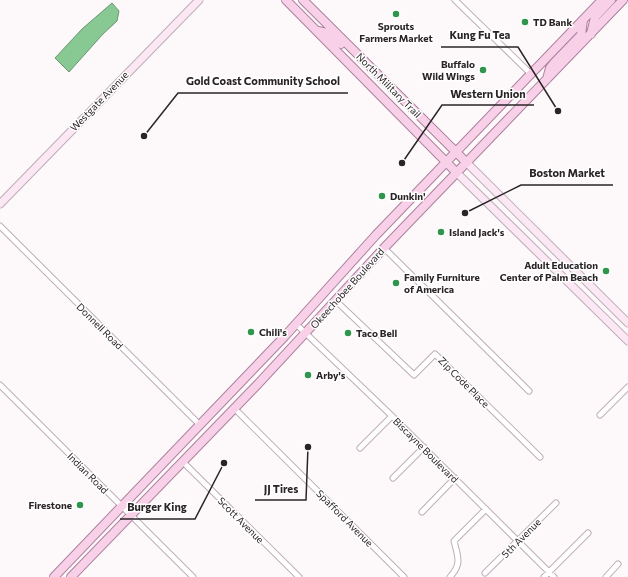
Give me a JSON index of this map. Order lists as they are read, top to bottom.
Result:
{
  "streets": {
    "main road": ["North Military Trail", "Westgate Avenue", "Okeechobee Boulevard"],
    "street": [
      "Donnell Road",
      "Zip Code Place",
      "Biscayne Boulevard",
      "Indian Road",
      "Spafford Avenue",
      "Scott Avenue",
      "5th Avenue"
    ]
  },
  "crossings": [
    ["North Military Trail", "Okeechobee Boulevard"],
    ["Okeechobee Boulevard", "Donnell Road"],
    ["Okeechobee Boulevard", "Zip Code Place"],
    ["Okeechobee Boulevard", "Biscayne Boulevard"],
    ["Okeechobee Boulevard", "Indian Road"],
    ["Okeechobee Boulevard", "Spafford Avenue"],
    ["Okeechobee Boulevard", "Scott Avenue"],
    ["Biscayne Boulevard", "5th Avenue"]
  ],
  "places": [
    "Sprouts Farmers Market",
    "TD Bank",
    "Buffalo Wild Wings",
    "Kung Fu Tea",
    "Gold Coast Community School",
    "Western Union",
    "Dunkin'",
    "Boston Market",
    "Island Jack's",
    "Adult Education Center of Palm Beach",
    "Family Furniture of America",
    "Chili's",
    "Taco Bell",
    "Arby's",
    "JJ Tires",
    "Burger King",
    "Firestone"
  ]
}
